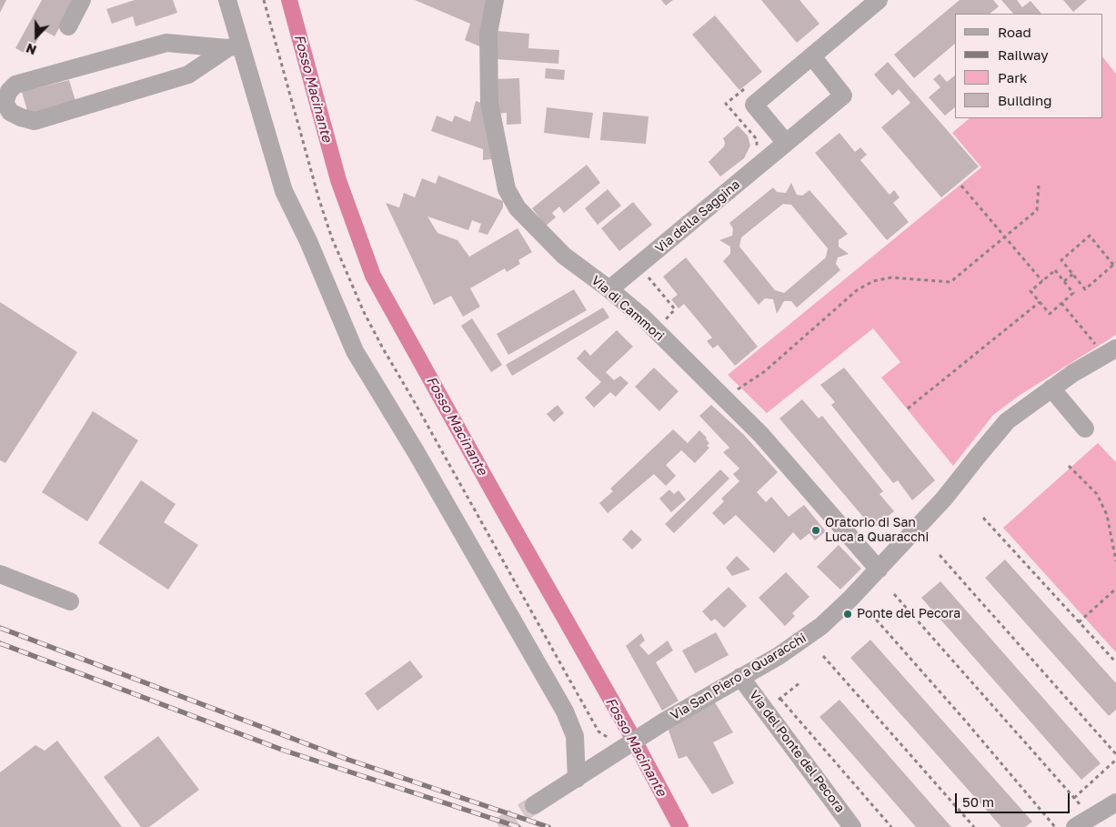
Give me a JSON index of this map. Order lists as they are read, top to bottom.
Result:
{
  "streets": {
    "street": [
      "Via della Saggina",
      "Via di Cammori",
      "Via San Piero a Quaracchi",
      "Via del Ponte del Pecora"
    ]
  },
  "crossings": [
    ["Via della Saggina", "Via di Cammori"],
    ["Via di Cammori", "Via San Piero a Quaracchi"],
    ["Via San Piero a Quaracchi", "Via del Ponte del Pecora"]
  ],
  "water": ["Fosso Macinante"],
  "places": ["Oratorio di San Luca a Quaracchi", "Ponte del Pecora"],
  "legend": [
    "Road",
    "Railway",
    "Park",
    "Building"
  ],
  "scale_bar": "50 m",
  "north": "bottom"
}
